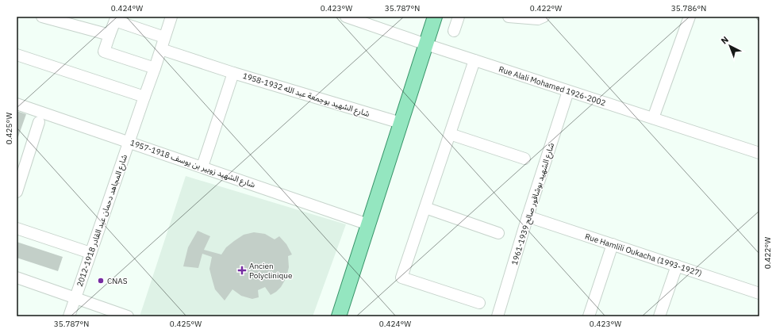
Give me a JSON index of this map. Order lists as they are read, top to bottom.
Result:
{
  "streets": {
    "street": [
      "Rue Alali Mohamed 1926-2002",
      "شارع الشهيد بوجمعة عبد الله 1932-1958",
      "شارع الشهيد زوبير بن يوسف 1918-1957",
      "شارع الشهيد بوشاقور صالح 1939-1961",
      "شارع المجاهد دحمان عبد القادر 1918-2012",
      "Rue Hamlili Oukacha (1993-1927)"
    ]
  },
  "crossings": [
    ["Rue Alali Mohamed 1926-2002", "شارع الشهيد بوشاقور صالح 1939-1961"],
    ["شارع الشهيد بوجمعة عبد الله 1932-1958", "شارع الشهيد زوبير بن يوسف 1918-1957"],
    ["شارع الشهيد زوبير بن يوسف 1918-1957", "شارع المجاهد دحمان عبد القادر 1918-2012"],
    ["شارع الشهيد بوشاقور صالح 1939-1961", "Rue Hamlili Oukacha (1993-1927)"]
  ],
  "places": {
    "health": ["Ancien Polyclinique"],
    "other": ["CNAS"]
  },
  "north": "top left",
  "coordinates": [
    "0.424°W",
    "0.423°W",
    "35.787°N",
    "0.422°W",
    "35.786°N",
    "0.425°W"
  ]
}
